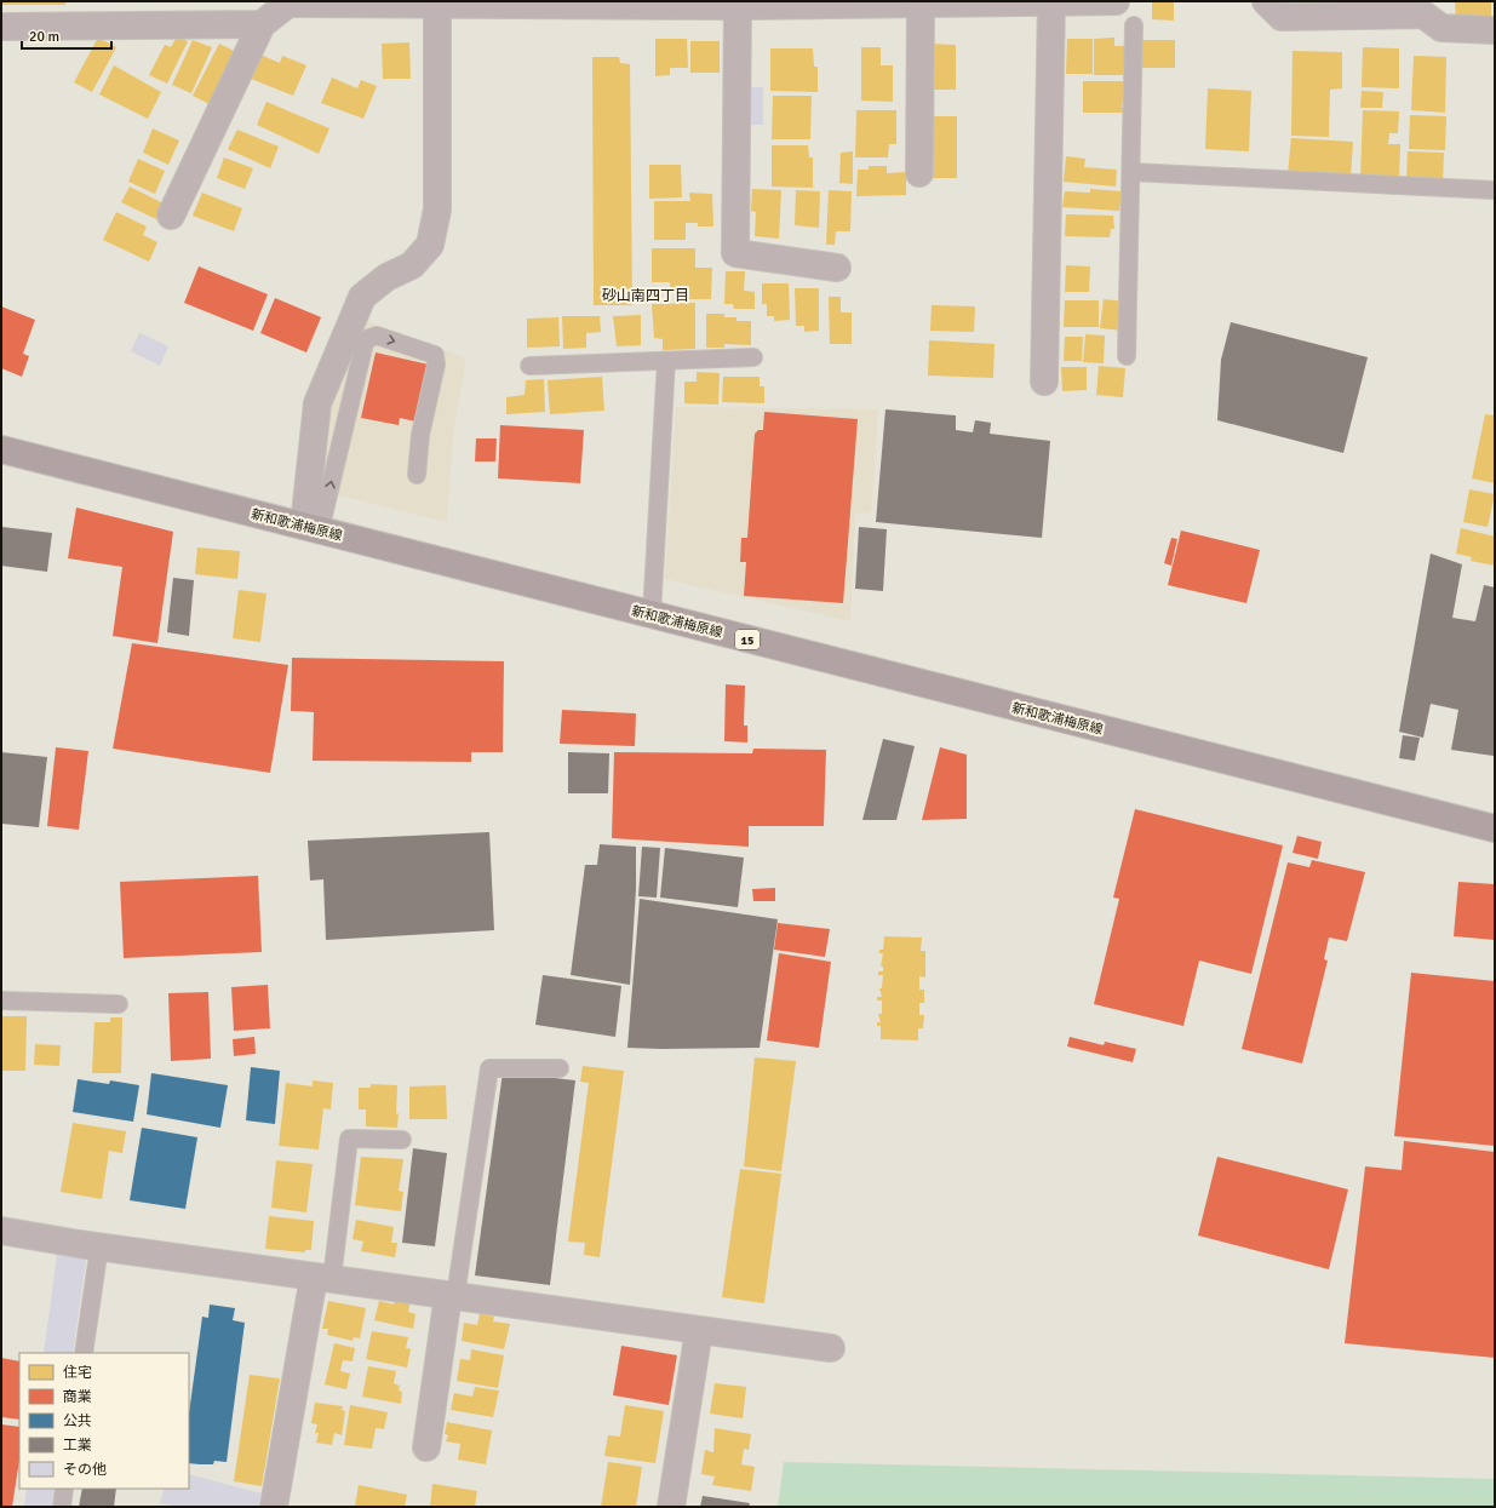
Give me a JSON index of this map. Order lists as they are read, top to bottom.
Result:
{
  "streets": {
    "main road": ["新和歌浦梅原線", "15"]
  },
  "districts": ["砂山南四丁目"],
  "legend": [
    "住宅",
    "商業",
    "公共",
    "工業",
    "その他"
  ],
  "scale_bar": "20 m"
}
